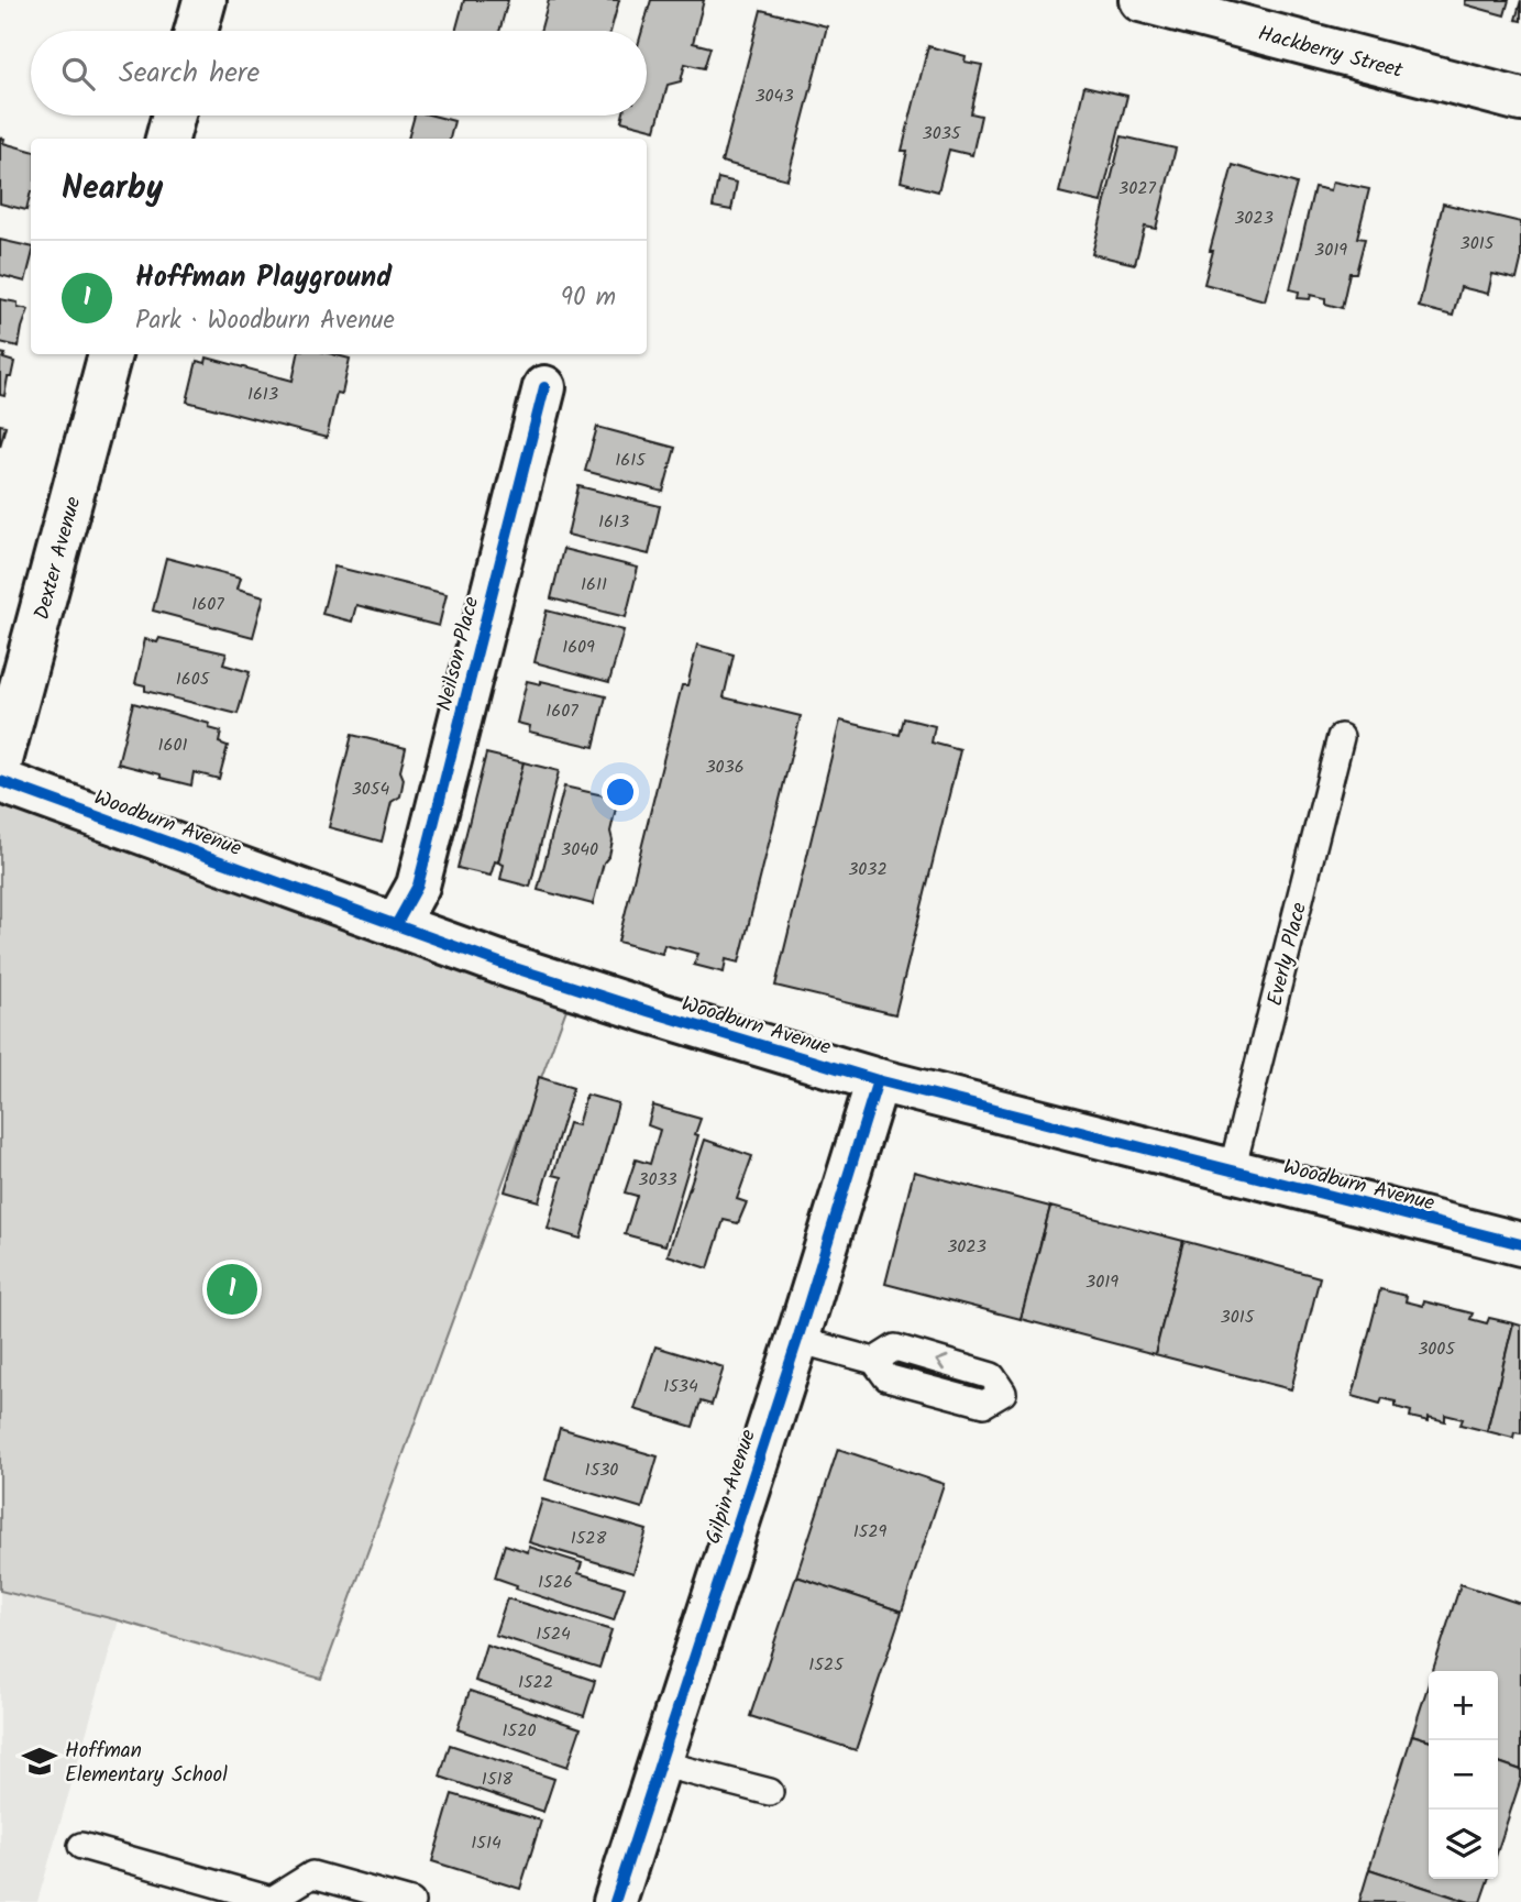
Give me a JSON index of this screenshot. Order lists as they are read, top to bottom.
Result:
{
  "streets": {
    "street": [
      "Hackberry Street",
      "Dexter Avenue",
      "Neilson Place",
      "Woodburn Avenue",
      "Gilpin Avenue"
    ],
    "lane": ["Everly Place"]
  },
  "crossings": [
    ["Neilson Place", "Woodburn Avenue"],
    ["Woodburn Avenue", "Everly Place"],
    ["Woodburn Avenue", "Gilpin Avenue"]
  ],
  "places": {
    "school or university": ["Hoffman Elementary School"]
  },
  "house_numbers": [
    "3043",
    "3035",
    "3027",
    "3023",
    "3015",
    "3019",
    "1613",
    "1615",
    "1613",
    "1611",
    "1607",
    "1609",
    "1605",
    "1607",
    "1601",
    "3036",
    "3054",
    "3040",
    "3032",
    "3033",
    "3023",
    "3019",
    "3015",
    "3005",
    "1534",
    "1530",
    "1529",
    "1528",
    "1526",
    "1524",
    "1525",
    "1522",
    "1520",
    "1518",
    "1514"
  ],
  "page": {
    "search": "Search here",
    "heading": "Nearby",
    "list": [
      {
        "mark": "1",
        "name": "Hoffman Playground",
        "note": "Park · Woodburn Avenue",
        "value": "90 m"
      }
    ],
    "pins": "1",
    "map_buttons": ["+", "−"]
  }
}
